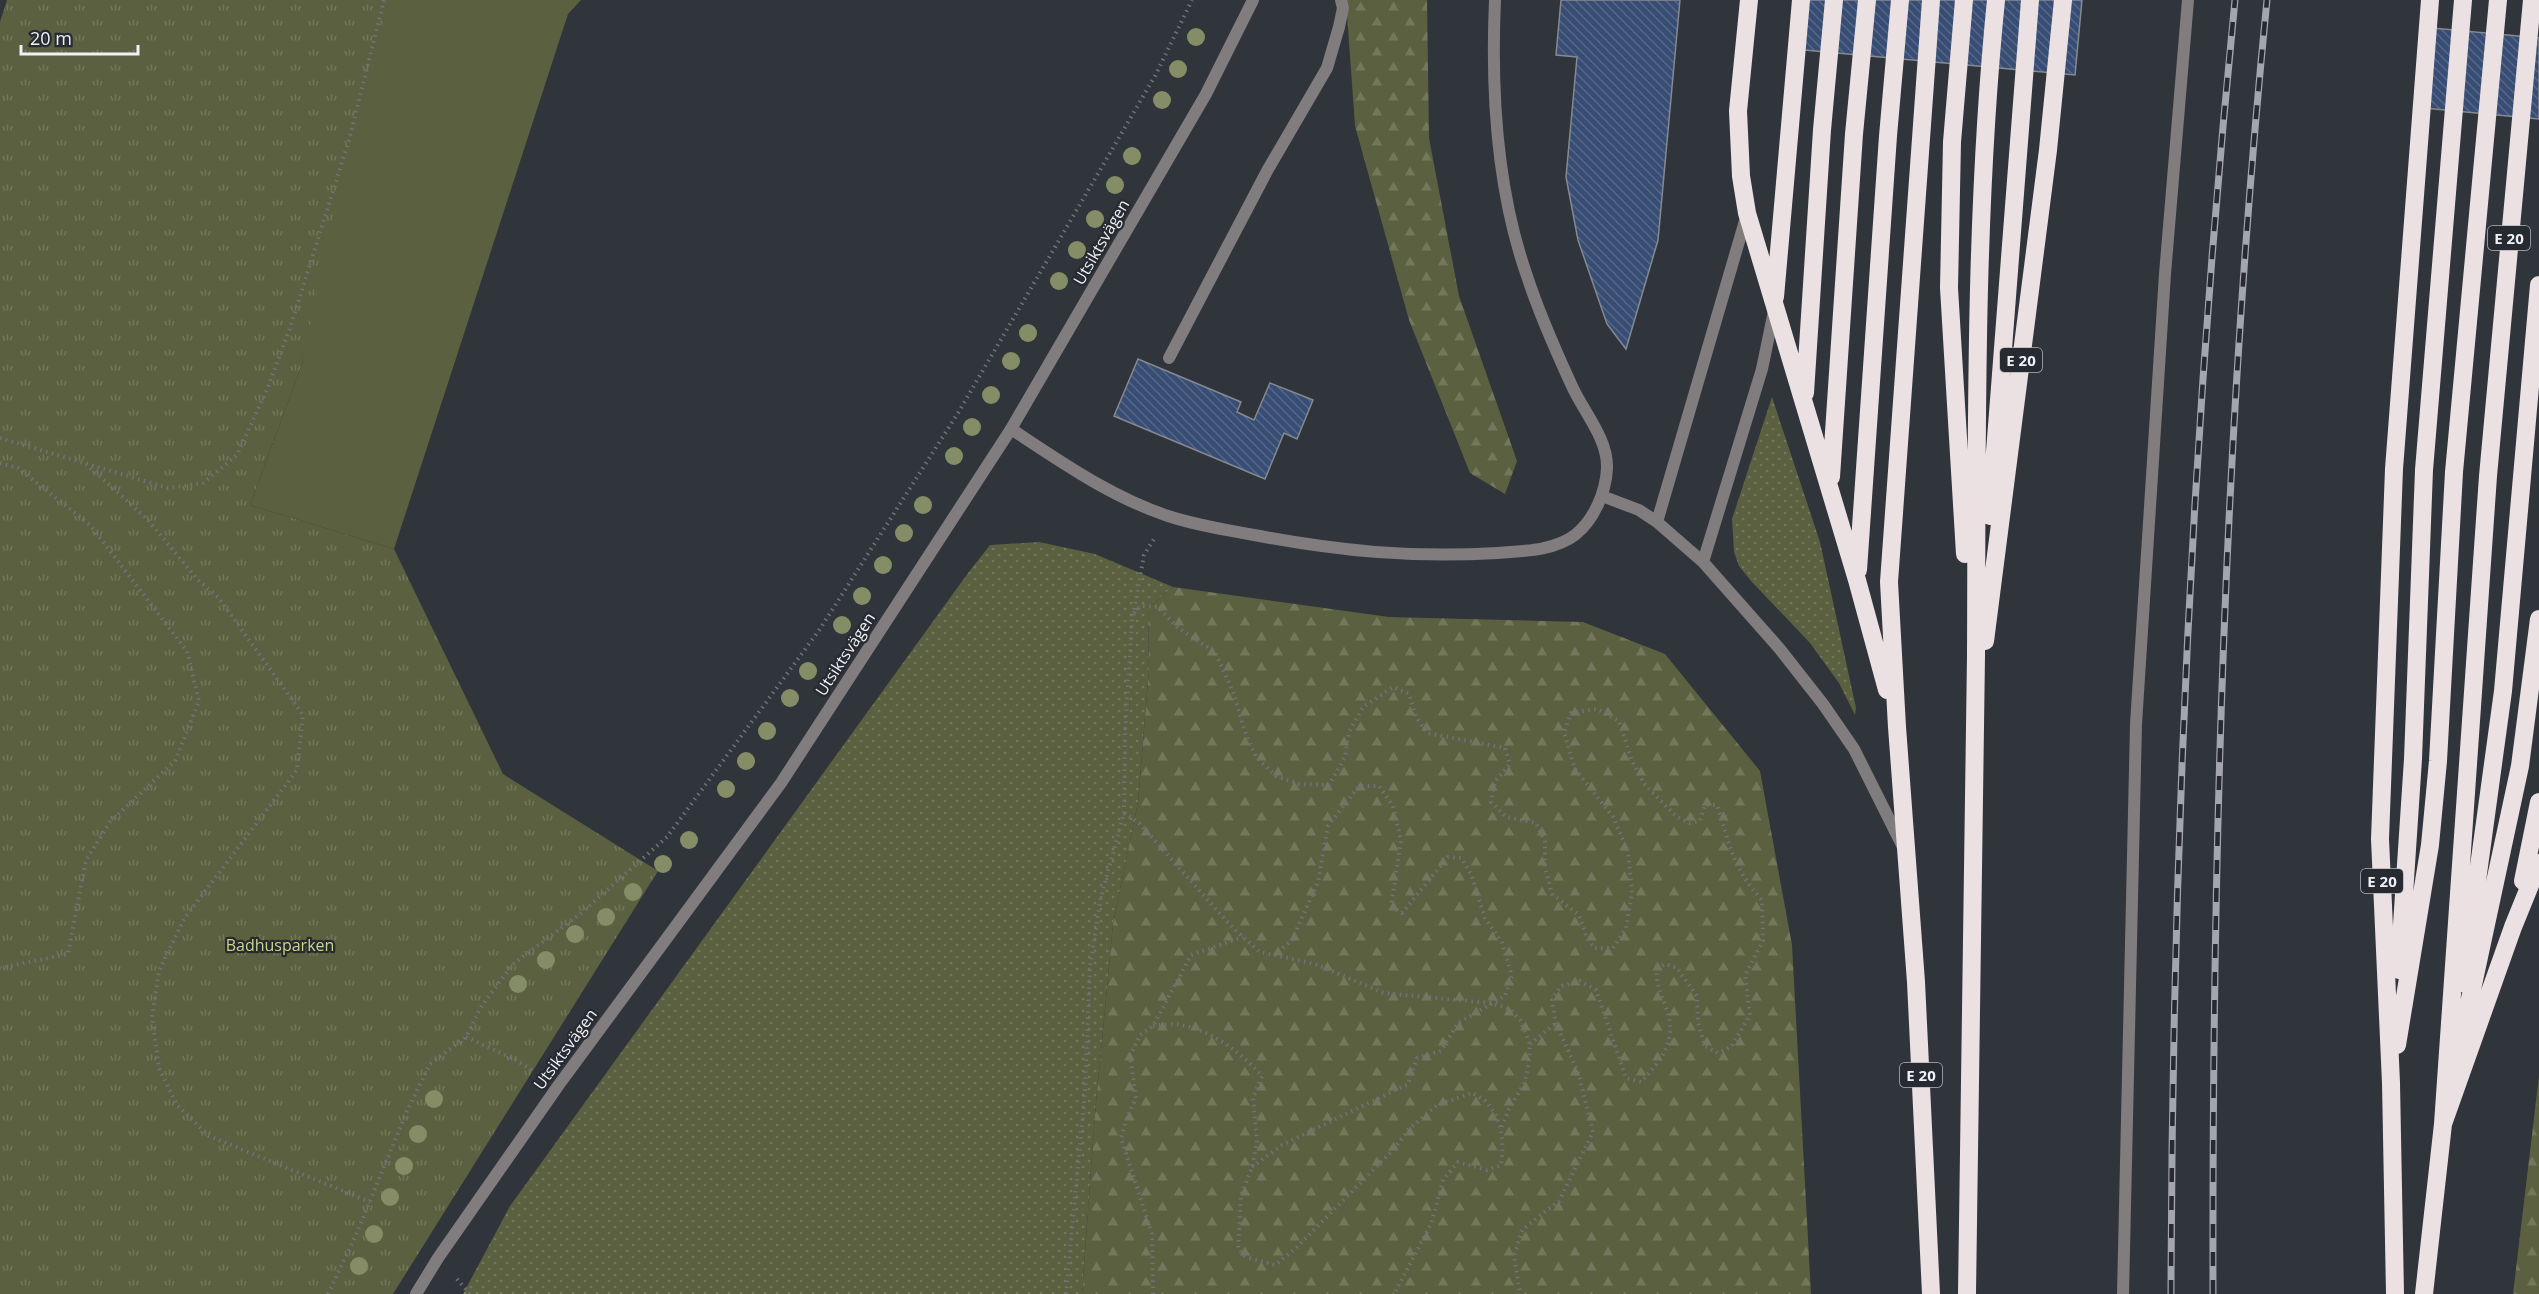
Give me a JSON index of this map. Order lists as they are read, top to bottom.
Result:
{
  "streets": {
    "highway": ["E 20"],
    "street": ["Utsiktsvägen"]
  },
  "parks": ["Badhusparken"],
  "scale_bar": "20 m"
}
